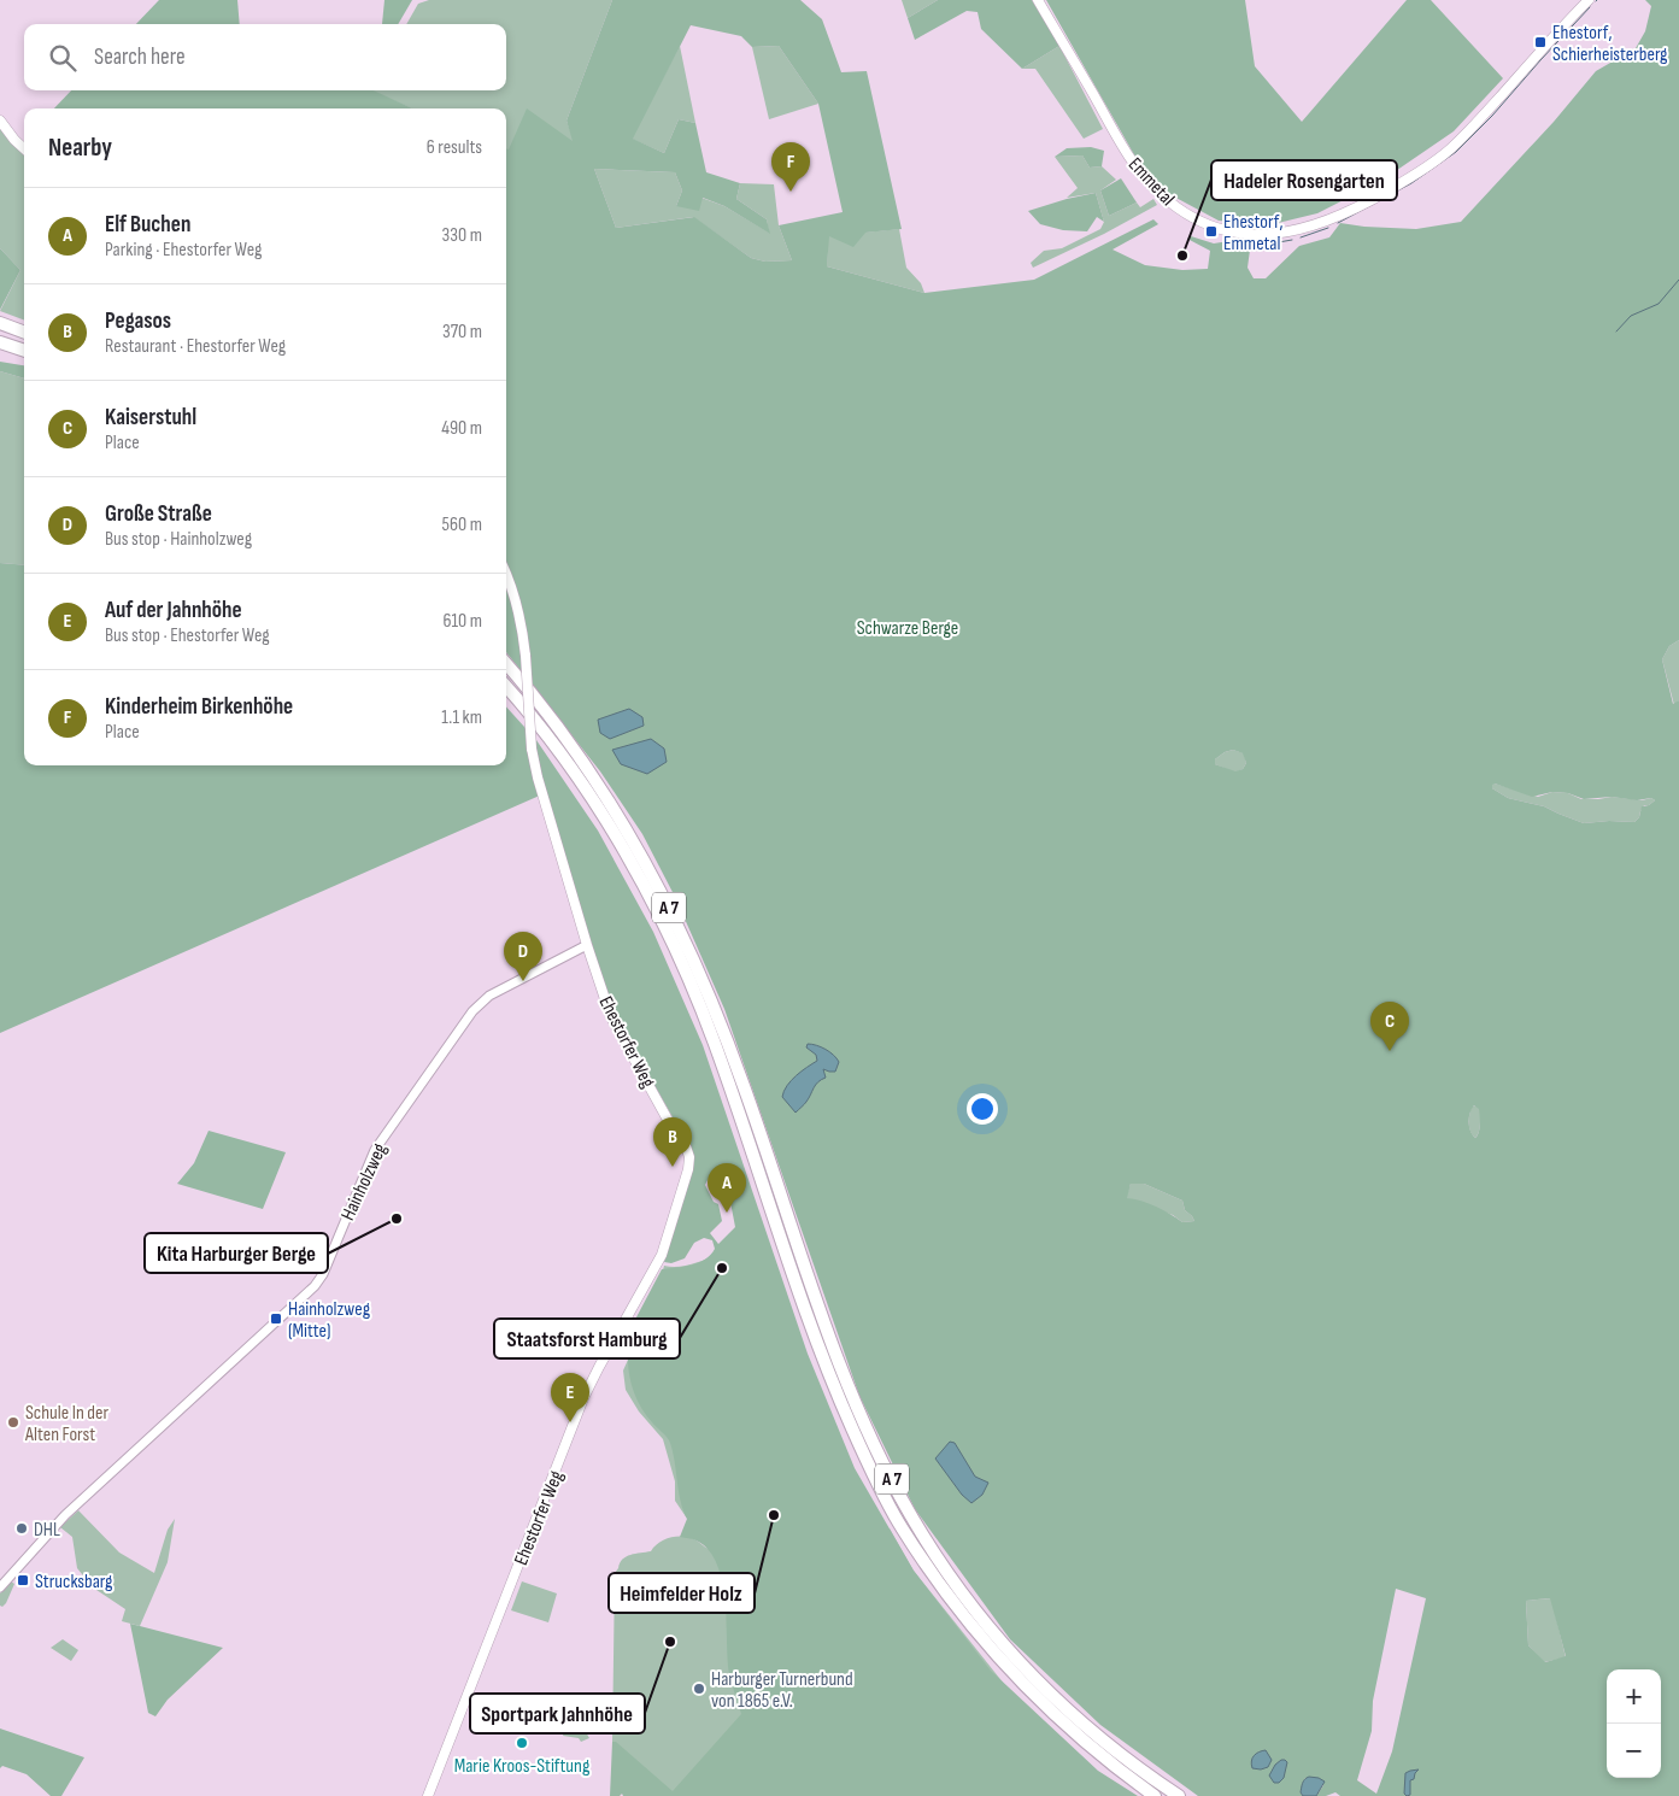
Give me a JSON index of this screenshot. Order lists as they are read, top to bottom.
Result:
{
  "streets": {
    "highway": ["A 7"],
    "main road": ["Emmetal", "Ehestorfer Weg"],
    "street": ["Hainholzweg"]
  },
  "crossings": [
    ["Ehestorfer Weg", "Hainholzweg"]
  ],
  "parks": ["Schwarze Berge"],
  "places": {
    "transit": [
      "Ehestorf, Schierheisterberg",
      "Ehestorf, Emmetal",
      "Hainholzweg (Mitte)",
      "Strucksbarg"
    ],
    "other": [
      "Hadeler Rosengarten",
      "Kita Harburger Berge",
      "Staatsforst Hamburg",
      "Schule In der Alten Forst",
      "Heimfelder Holz",
      "DHL",
      "Sportpark Jahnhöhe",
      "Harburger Turnerbund von 1865 e.V.",
      "Marie Kroos-Stiftung"
    ]
  },
  "page": {
    "search": "Search here",
    "heading": ["Nearby", "6 results"],
    "pins": [
      "F",
      "D",
      "C",
      "B",
      "A",
      "E"
    ],
    "list": [
      {
        "mark": "A",
        "name": "Elf Buchen",
        "note": "Parking · Ehestorfer Weg",
        "value": "330 m"
      },
      {
        "mark": "B",
        "name": "Pegasos",
        "note": "Restaurant · Ehestorfer Weg",
        "value": "370 m"
      },
      {
        "mark": "C",
        "name": "Kaiserstuhl",
        "note": "Place",
        "value": "490 m"
      },
      {
        "mark": "D",
        "name": "Große Straße",
        "note": "Bus stop · Hainholzweg",
        "value": "560 m"
      },
      {
        "mark": "E",
        "name": "Auf der Jahnhöhe",
        "note": "Bus stop · Ehestorfer Weg",
        "value": "610 m"
      },
      {
        "mark": "F",
        "name": "Kinderheim Birkenhöhe",
        "note": "Place",
        "value": "1.1 km"
      }
    ],
    "map_buttons": ["+", "−"]
  }
}
